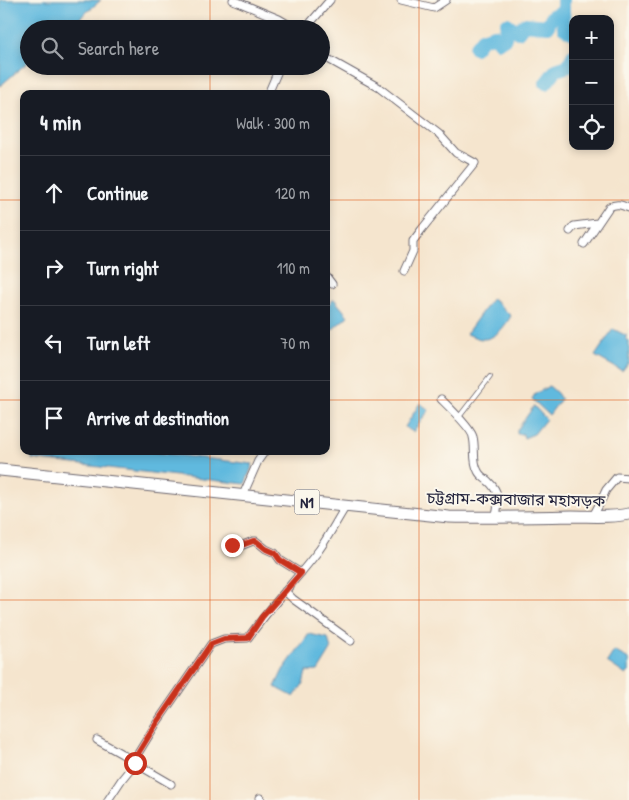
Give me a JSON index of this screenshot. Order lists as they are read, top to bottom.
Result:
{
  "streets": {
    "highway": ["চট্টগ্রাম-কক্সবাজার মহাসড়ক", "N1"]
  },
  "page": {
    "map_buttons": ["+", "−"],
    "search": "Search here",
    "heading": ["4 min", "Walk · 300 m"],
    "list": [
      ["Continue", "120 m"],
      ["Turn right", "110 m"],
      ["Turn left", "70 m"],
      "Arrive at destination"
    ]
  }
}
